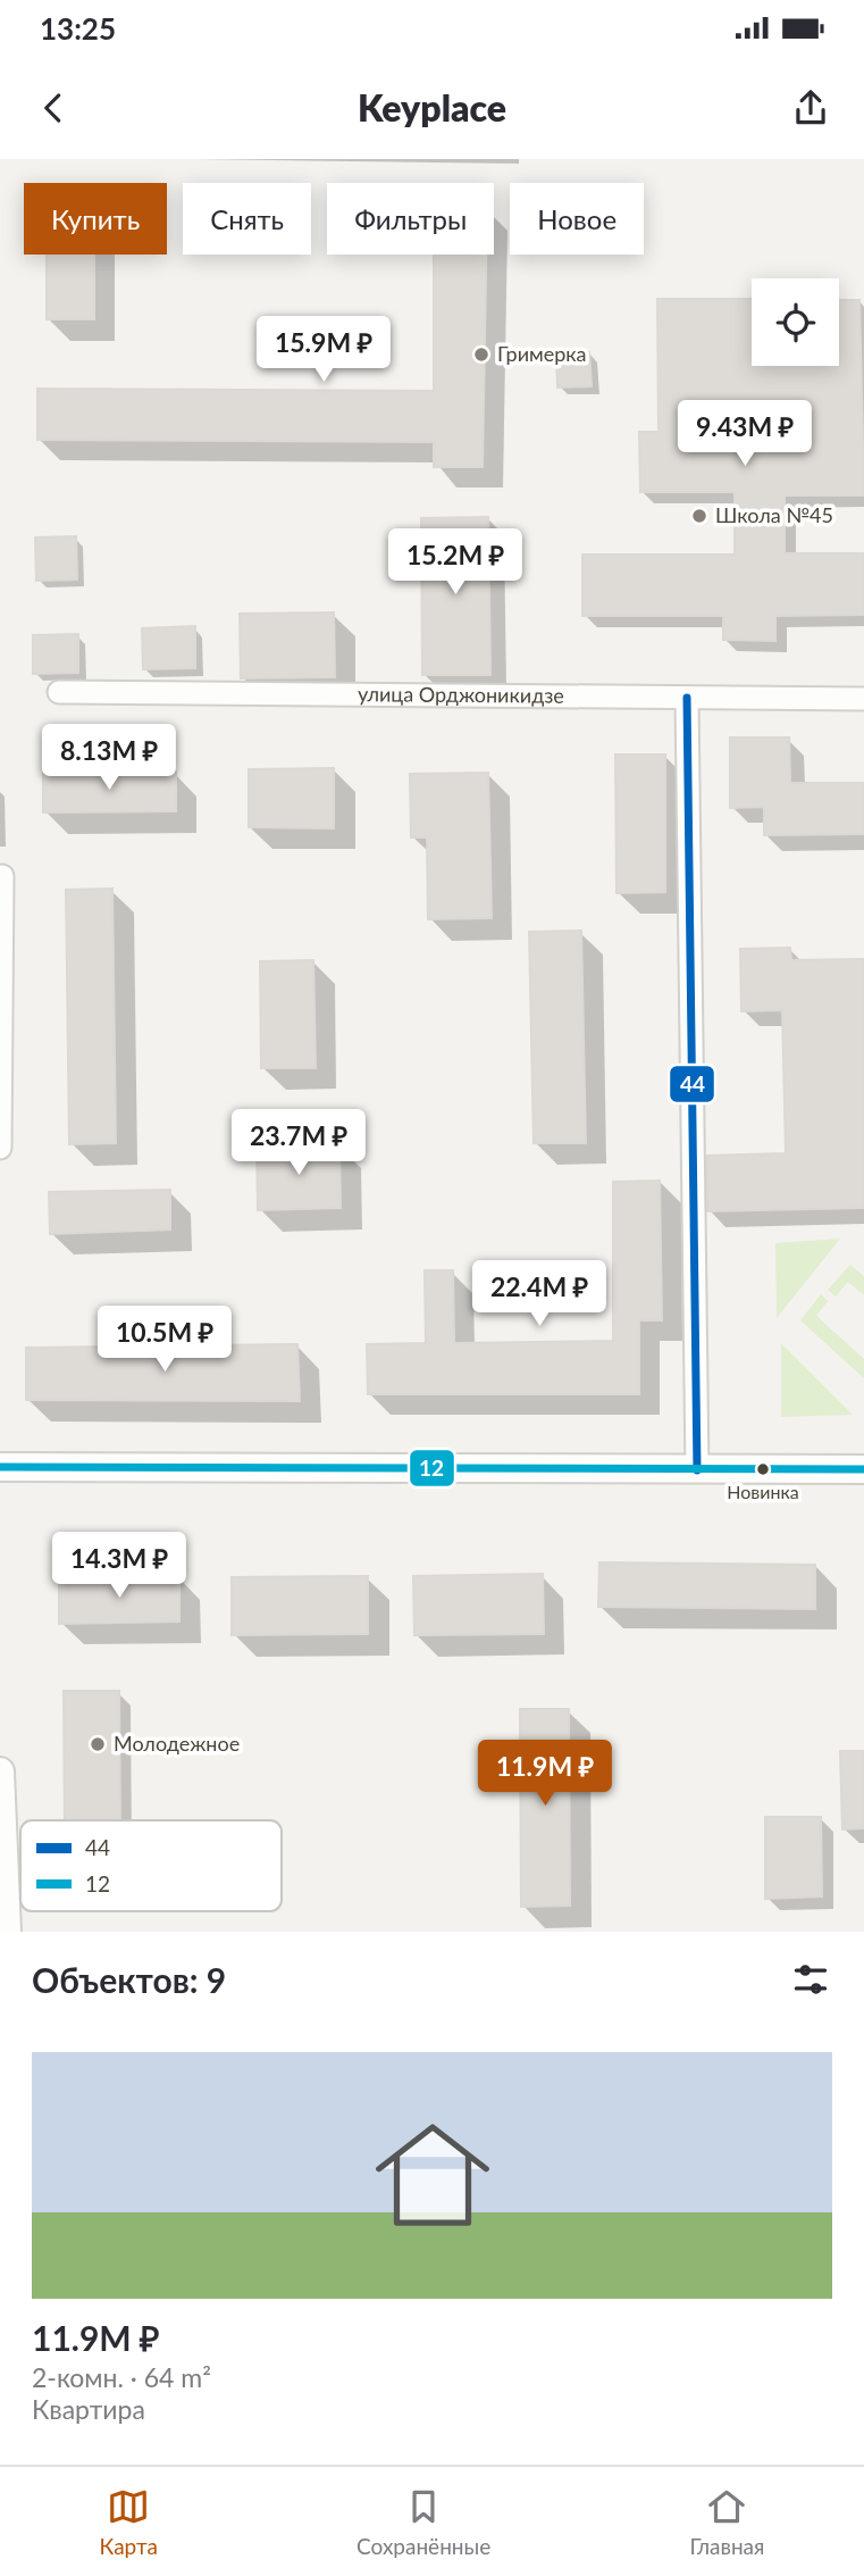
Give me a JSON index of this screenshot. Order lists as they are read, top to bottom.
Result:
{
  "streets": {
    "street": ["улица Орджоникидзе"]
  },
  "places": [
    "Гримерка",
    "Школа №45",
    "Новинка",
    "Молодежное"
  ],
  "lines": ["transit line 44", "transit line 12"],
  "legend": ["44", "12"],
  "page": {
    "status": "13:25",
    "header": "Keyplace",
    "chip": [
      "Купить",
      "Снять",
      "Фильтры",
      "Новое"
    ],
    "price": [
      "15.9M ₽",
      "9.43M ₽",
      "15.2M ₽",
      "8.13M ₽",
      "23.7M ₽",
      "22.4M ₽",
      "10.5M ₽",
      "14.3M ₽",
      "11.9M ₽"
    ],
    "heading": "Объектов: 9",
    "list": [
      {
        "name": "11.9M ₽",
        "note": "2-комн. · 64 m² · Квартира"
      }
    ],
    "tabs": ["Карта", "Сохранённые", "Главная"]
  }
}
